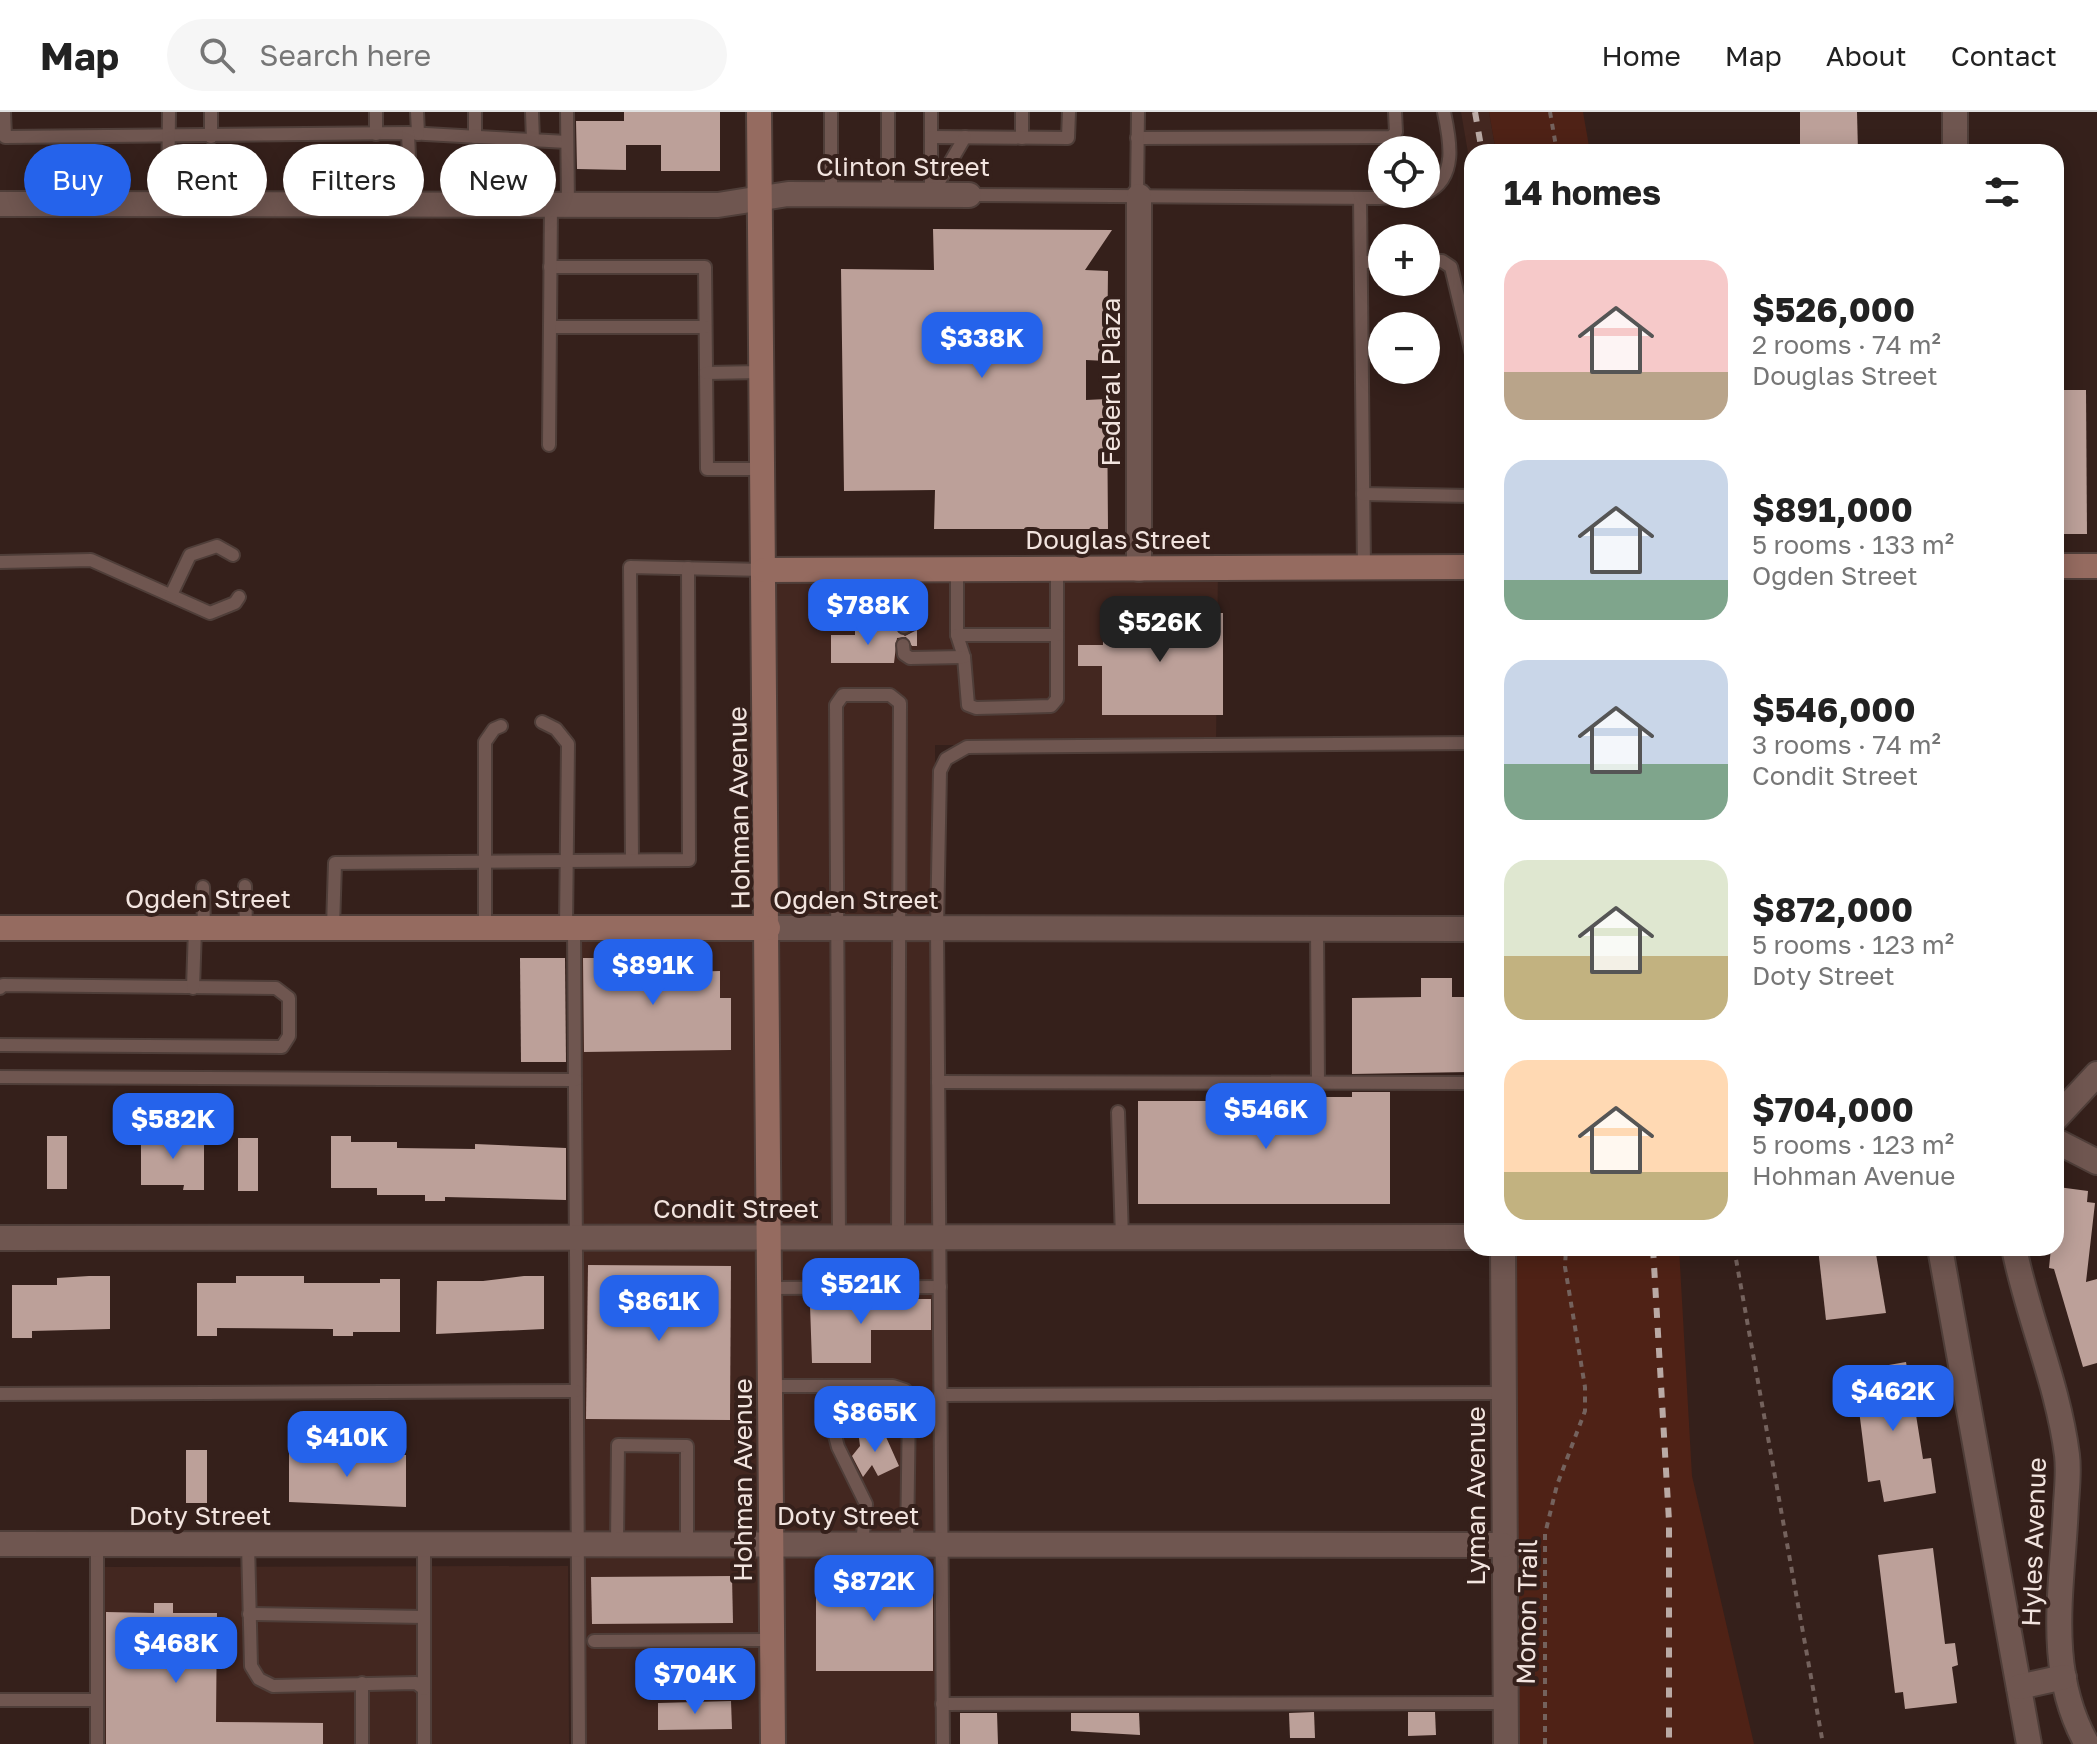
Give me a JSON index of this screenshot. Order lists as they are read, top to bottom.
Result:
{
  "streets": {
    "main road": ["Douglas Street", "Hohman Avenue", "Ogden Street"],
    "street": [
      "Clinton Street",
      "Federal Plaza",
      "Condit Street",
      "Lyman Avenue",
      "Doty Street",
      "Hyles Avenue"
    ],
    "path": ["Monon Trail"]
  },
  "crossings": [
    ["Clinton Street", "Federal Plaza"],
    ["Clinton Street", "Hohman Avenue"],
    ["Federal Plaza", "Douglas Street"],
    ["Douglas Street", "Hohman Avenue"],
    ["Hohman Avenue", "Ogden Street"],
    ["Hohman Avenue", "Condit Street"],
    ["Hohman Avenue", "Doty Street"],
    ["Lyman Avenue", "Doty Street"]
  ],
  "page": {
    "header": "Map",
    "search": "Search here",
    "nav": [
      "Home",
      "Map",
      "About",
      "Contact"
    ],
    "map_buttons": ["+", "−"],
    "chip": [
      "Buy",
      "Rent",
      "Filters",
      "New"
    ],
    "heading": "14 homes",
    "list": [
      {
        "name": "$526,000",
        "note": "2 rooms · 74 m² · Douglas Street"
      },
      {
        "name": "$891,000",
        "note": "5 rooms · 133 m² · Ogden Street"
      },
      {
        "name": "$546,000",
        "note": "3 rooms · 74 m² · Condit Street"
      },
      {
        "name": "$872,000",
        "note": "5 rooms · 123 m² · Doty Street"
      },
      {
        "name": "$704,000",
        "note": "5 rooms · 123 m² · Hohman Avenue"
      }
    ],
    "price": [
      "$338K",
      "$788K",
      "$526K",
      "$891K",
      "$546K",
      "$582K",
      "$521K",
      "$861K",
      "$462K",
      "$865K",
      "$410K",
      "$872K",
      "$468K",
      "$704K"
    ]
  }
}
